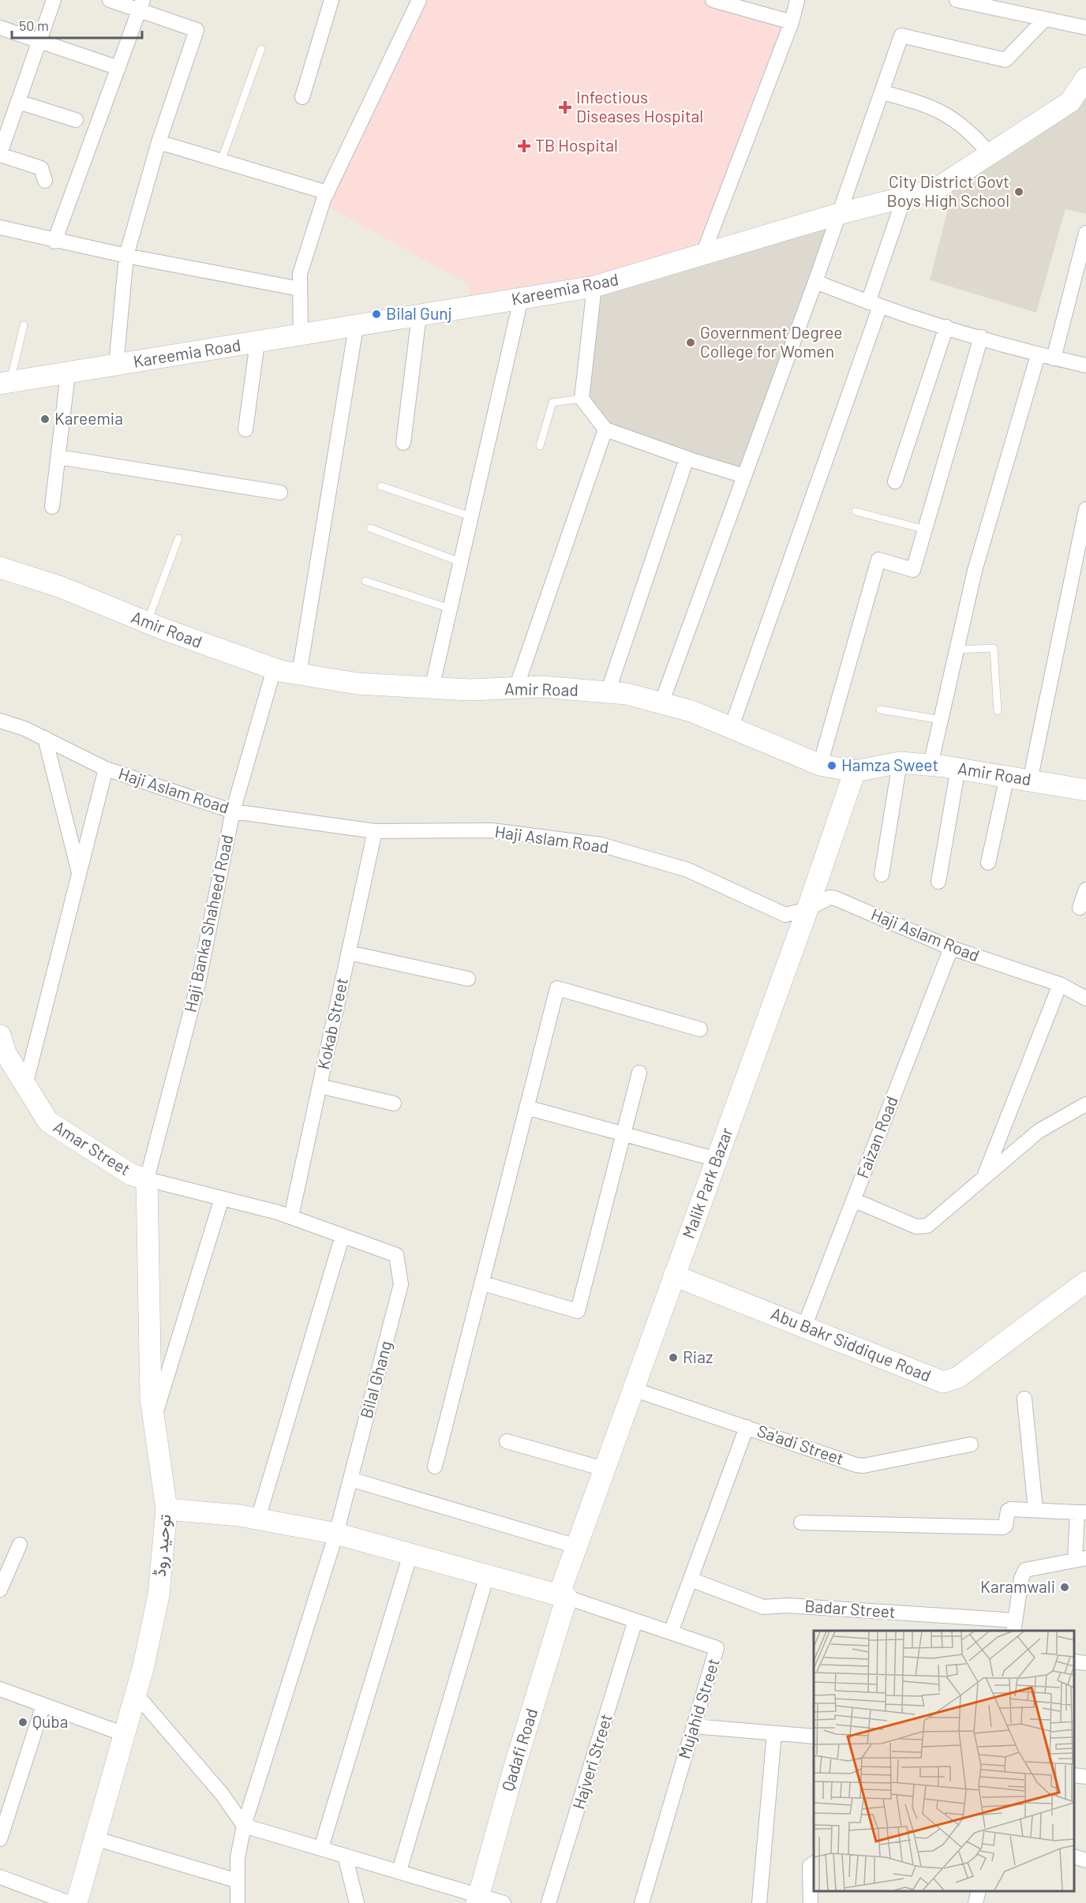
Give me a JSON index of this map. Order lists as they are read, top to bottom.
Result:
{
  "streets": {
    "street": [
      "Kareemia Road",
      "Amir Road",
      "Haji Aslam Road",
      "Haji Banka Shaheed Road",
      "Kokab Street",
      "Faizan Road",
      "Amar Street",
      "Malik Park Bazar",
      "Abu Bakr Siddique Road",
      "Bilal Ghang",
      "Sa'adi Street",
      "توحید روڈ",
      "Badar Street",
      "Mujahid Street",
      "Qadafi Road",
      "Hajveri Street"
    ]
  },
  "crossings": [
    ["Amir Road", "Haji Banka Shaheed Road"],
    ["Amir Road", "Malik Park Bazar"],
    ["Haji Aslam Road", "Haji Banka Shaheed Road"],
    ["Haji Aslam Road", "Kokab Street"],
    ["Haji Aslam Road", "Faizan Road"],
    ["Haji Aslam Road", "Malik Park Bazar"],
    ["Haji Banka Shaheed Road", "Amar Street"],
    ["Haji Banka Shaheed Road", "Bilal Ghang"],
    ["Haji Banka Shaheed Road", "توحید روڈ"],
    ["Kokab Street", "Bilal Ghang"],
    ["Faizan Road", "Abu Bakr Siddique Road"],
    ["Amar Street", "Bilal Ghang"],
    ["Amar Street", "توحید روڈ"],
    ["Malik Park Bazar", "Abu Bakr Siddique Road"],
    ["Malik Park Bazar", "Sa'adi Street"],
    ["Malik Park Bazar", "Mujahid Street"],
    ["Malik Park Bazar", "Qadafi Road"],
    ["Bilal Ghang", "توحید روڈ"],
    ["Mujahid Street", "Qadafi Road"],
    ["Mujahid Street", "Hajveri Street"]
  ],
  "places": {
    "health": ["Infectious Diseases Hospital", "TB Hospital"],
    "other": [
      "City District Govt Boys High School",
      "Bilal Gunj",
      "Government Degree College for Women",
      "Kareemia",
      "Hamza Sweet",
      "Riaz",
      "Karamwali",
      "Quba"
    ]
  },
  "scale_bar": "50 m"
}
